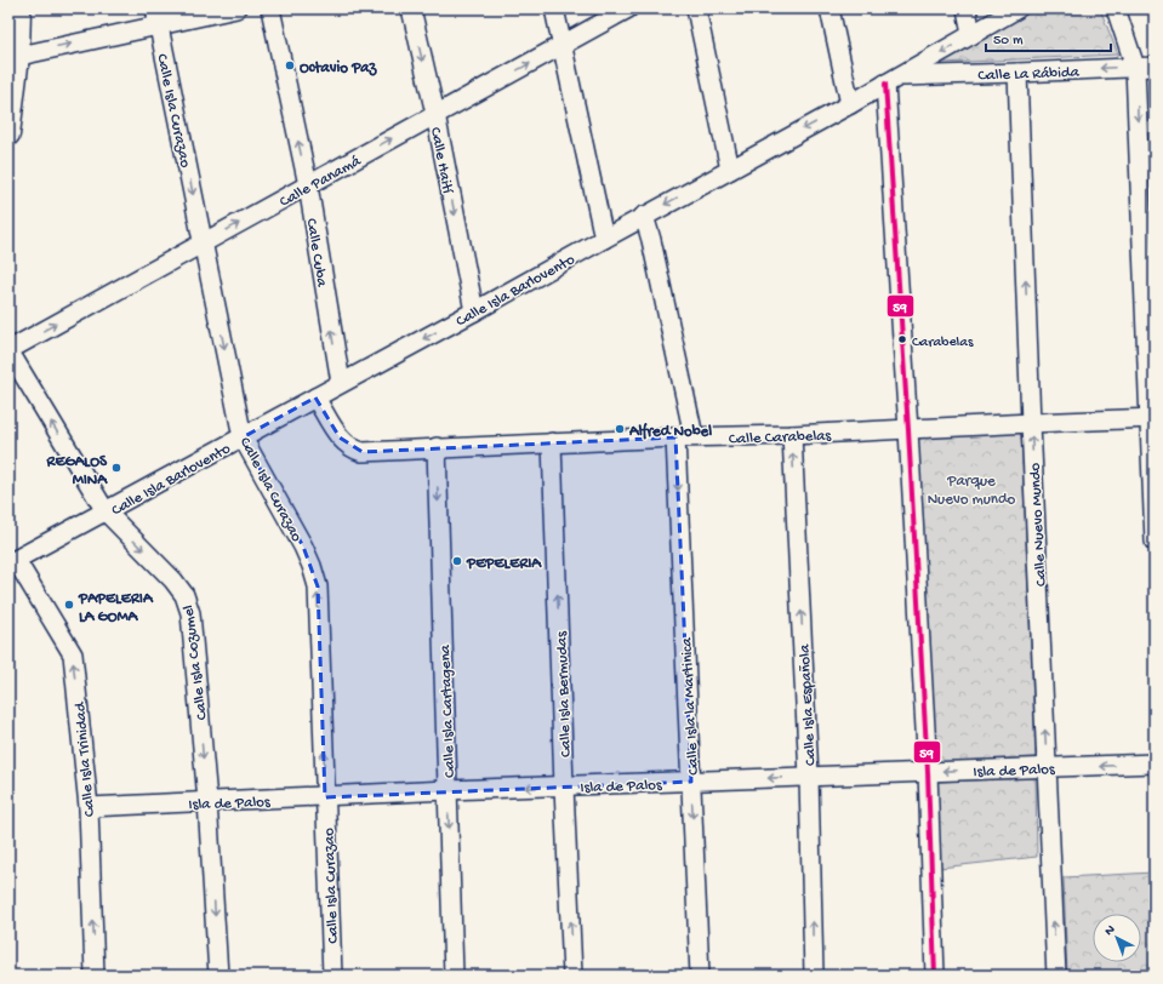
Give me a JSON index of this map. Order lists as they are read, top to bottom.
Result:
{
  "streets": {
    "street": [
      "Calle La Rábida",
      "Calle Isla Curazao",
      "Calle Haití",
      "Calle Panamá",
      "Calle Cuba",
      "Calle Isla Barlovento",
      "Calle Carabelas",
      "Calle Nuevo Mundo",
      "Calle Isla Cozumel",
      "Calle Isla Bermudas",
      "Calle Isla Española",
      "Calle Isla la Martinica",
      "Calle Isla Cartagena",
      "Calle Isla Trinidad",
      "Isla de Palos"
    ]
  },
  "crossings": [
    ["Calle La Rábida", "Calle Isla Barlovento"],
    ["Calle La Rábida", "Calle Nuevo Mundo"],
    ["Calle Isla Curazao", "Calle Panamá"],
    ["Calle Isla Curazao", "Calle Isla Barlovento"],
    ["Calle Isla Curazao", "Isla de Palos"],
    ["Calle Haití", "Calle Panamá"],
    ["Calle Haití", "Calle Isla Barlovento"],
    ["Calle Panamá", "Calle Cuba"],
    ["Calle Panamá", "Calle Isla Cozumel"],
    ["Calle Cuba", "Calle Isla Barlovento"],
    ["Calle Isla Barlovento", "Calle Carabelas"],
    ["Calle Isla Barlovento", "Calle Isla Cozumel"],
    ["Calle Isla Barlovento", "Calle Isla Trinidad"],
    ["Calle Carabelas", "Calle Nuevo Mundo"],
    ["Calle Carabelas", "Calle Isla Bermudas"],
    ["Calle Carabelas", "Calle Isla Española"],
    ["Calle Carabelas", "Calle Isla la Martinica"],
    ["Calle Carabelas", "Calle Isla Cartagena"],
    ["Calle Nuevo Mundo", "Isla de Palos"],
    ["Calle Isla Cozumel", "Isla de Palos"],
    ["Calle Isla Bermudas", "Isla de Palos"],
    ["Calle Isla Española", "Isla de Palos"],
    ["Calle Isla la Martinica", "Isla de Palos"],
    ["Calle Isla Cartagena", "Isla de Palos"],
    ["Calle Isla Trinidad", "Isla de Palos"]
  ],
  "one_way": [
    "Calle La Rábida",
    "Calle Panamá",
    "Calle Cuba",
    "Calle Isla Barlovento",
    "Calle Isla Bermudas",
    "Calle Isla la Martinica",
    "Calle Isla Cartagena",
    "Calle Isla Trinidad",
    "Isla de Palos"
  ],
  "parks": ["Parque Nuevo mundo"],
  "places": [
    "Octavio Paz",
    "Carabelas",
    "Alfred Nobel",
    "REGALOS MINA",
    "PEPELERIA",
    "PAPELERIA LA GOMA"
  ],
  "lines": ["transit line 59"],
  "scale_bar": "50 m",
  "north": "top left"
}
